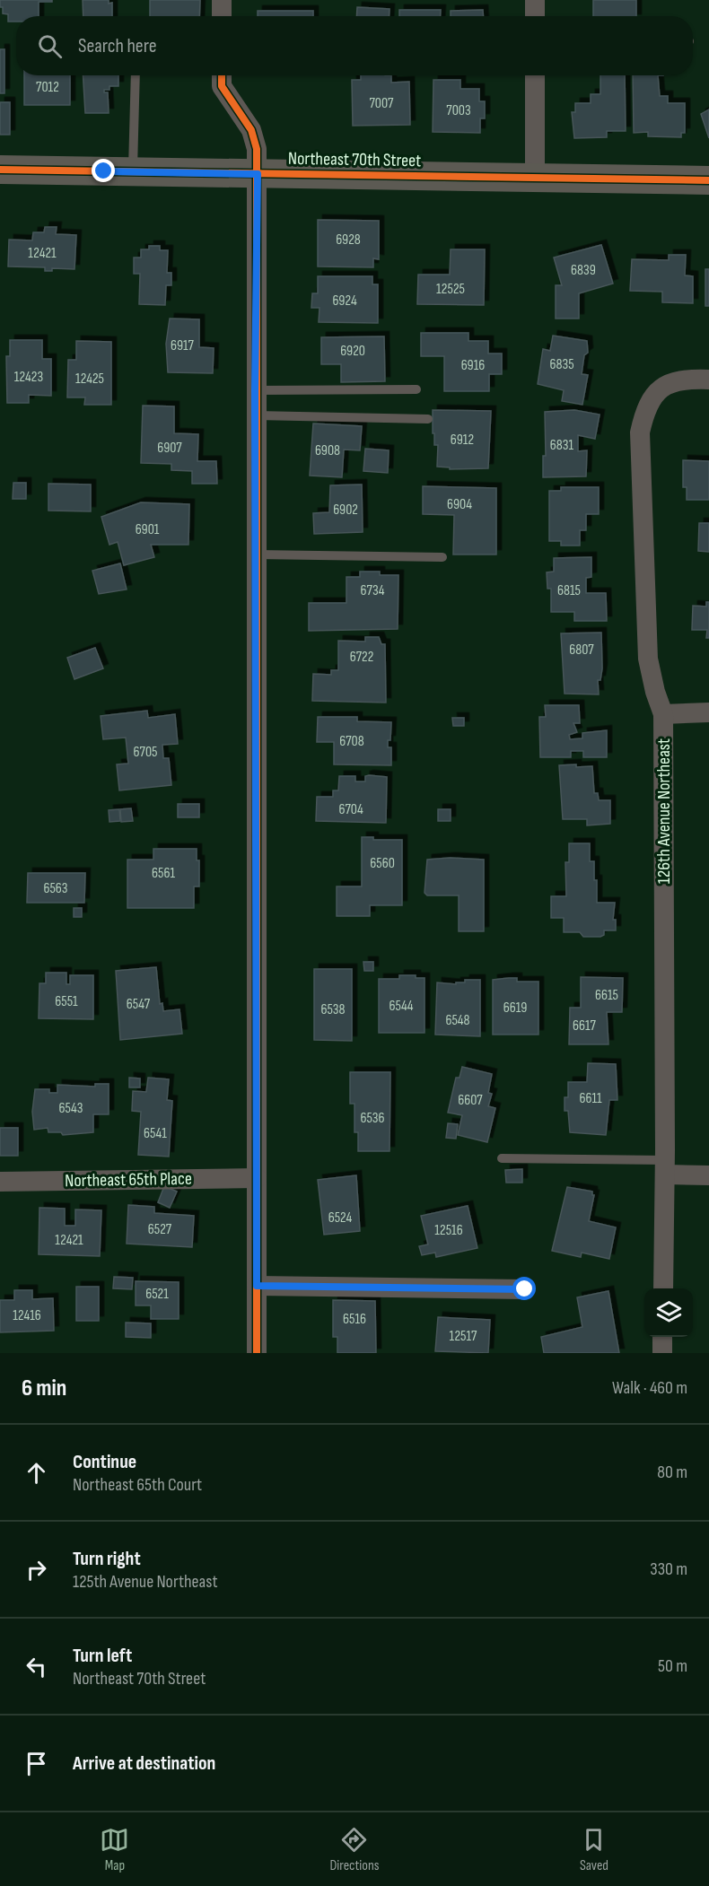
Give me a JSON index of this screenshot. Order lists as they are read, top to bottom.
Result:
{
  "streets": {
    "main road": ["Northeast 70th Street"],
    "street": ["126th Avenue Northeast", "Northeast 65th Place"]
  },
  "house_numbers": [
    "7012",
    "7007",
    "7003",
    "6928",
    "12421",
    "6839",
    "12525",
    "6924",
    "6917",
    "6920",
    "6835",
    "6916",
    "12423",
    "12425",
    "6912",
    "6831",
    "6907",
    "6908",
    "6904",
    "6902",
    "6901",
    "6734",
    "6815",
    "6807",
    "6722",
    "6708",
    "6705",
    "6704",
    "6560",
    "6561",
    "6563",
    "6615",
    "6551",
    "6547",
    "6544",
    "6619",
    "6538",
    "6548",
    "6617",
    "6611",
    "6607",
    "6543",
    "6536",
    "6541",
    "6524",
    "6527",
    "12516",
    "12421",
    "6521",
    "12416",
    "6516",
    "12517"
  ],
  "page": {
    "search": "Search here",
    "heading": ["6 min", "Walk · 460 m"],
    "list": [
      ["Continue", "Northeast 65th Court", "80 m"],
      ["Turn right", "125th Avenue Northeast", "330 m"],
      ["Turn left", "Northeast 70th Street", "50 m"],
      "Arrive at destination"
    ],
    "nav": ["Map", "Directions", "Saved"]
  }
}
